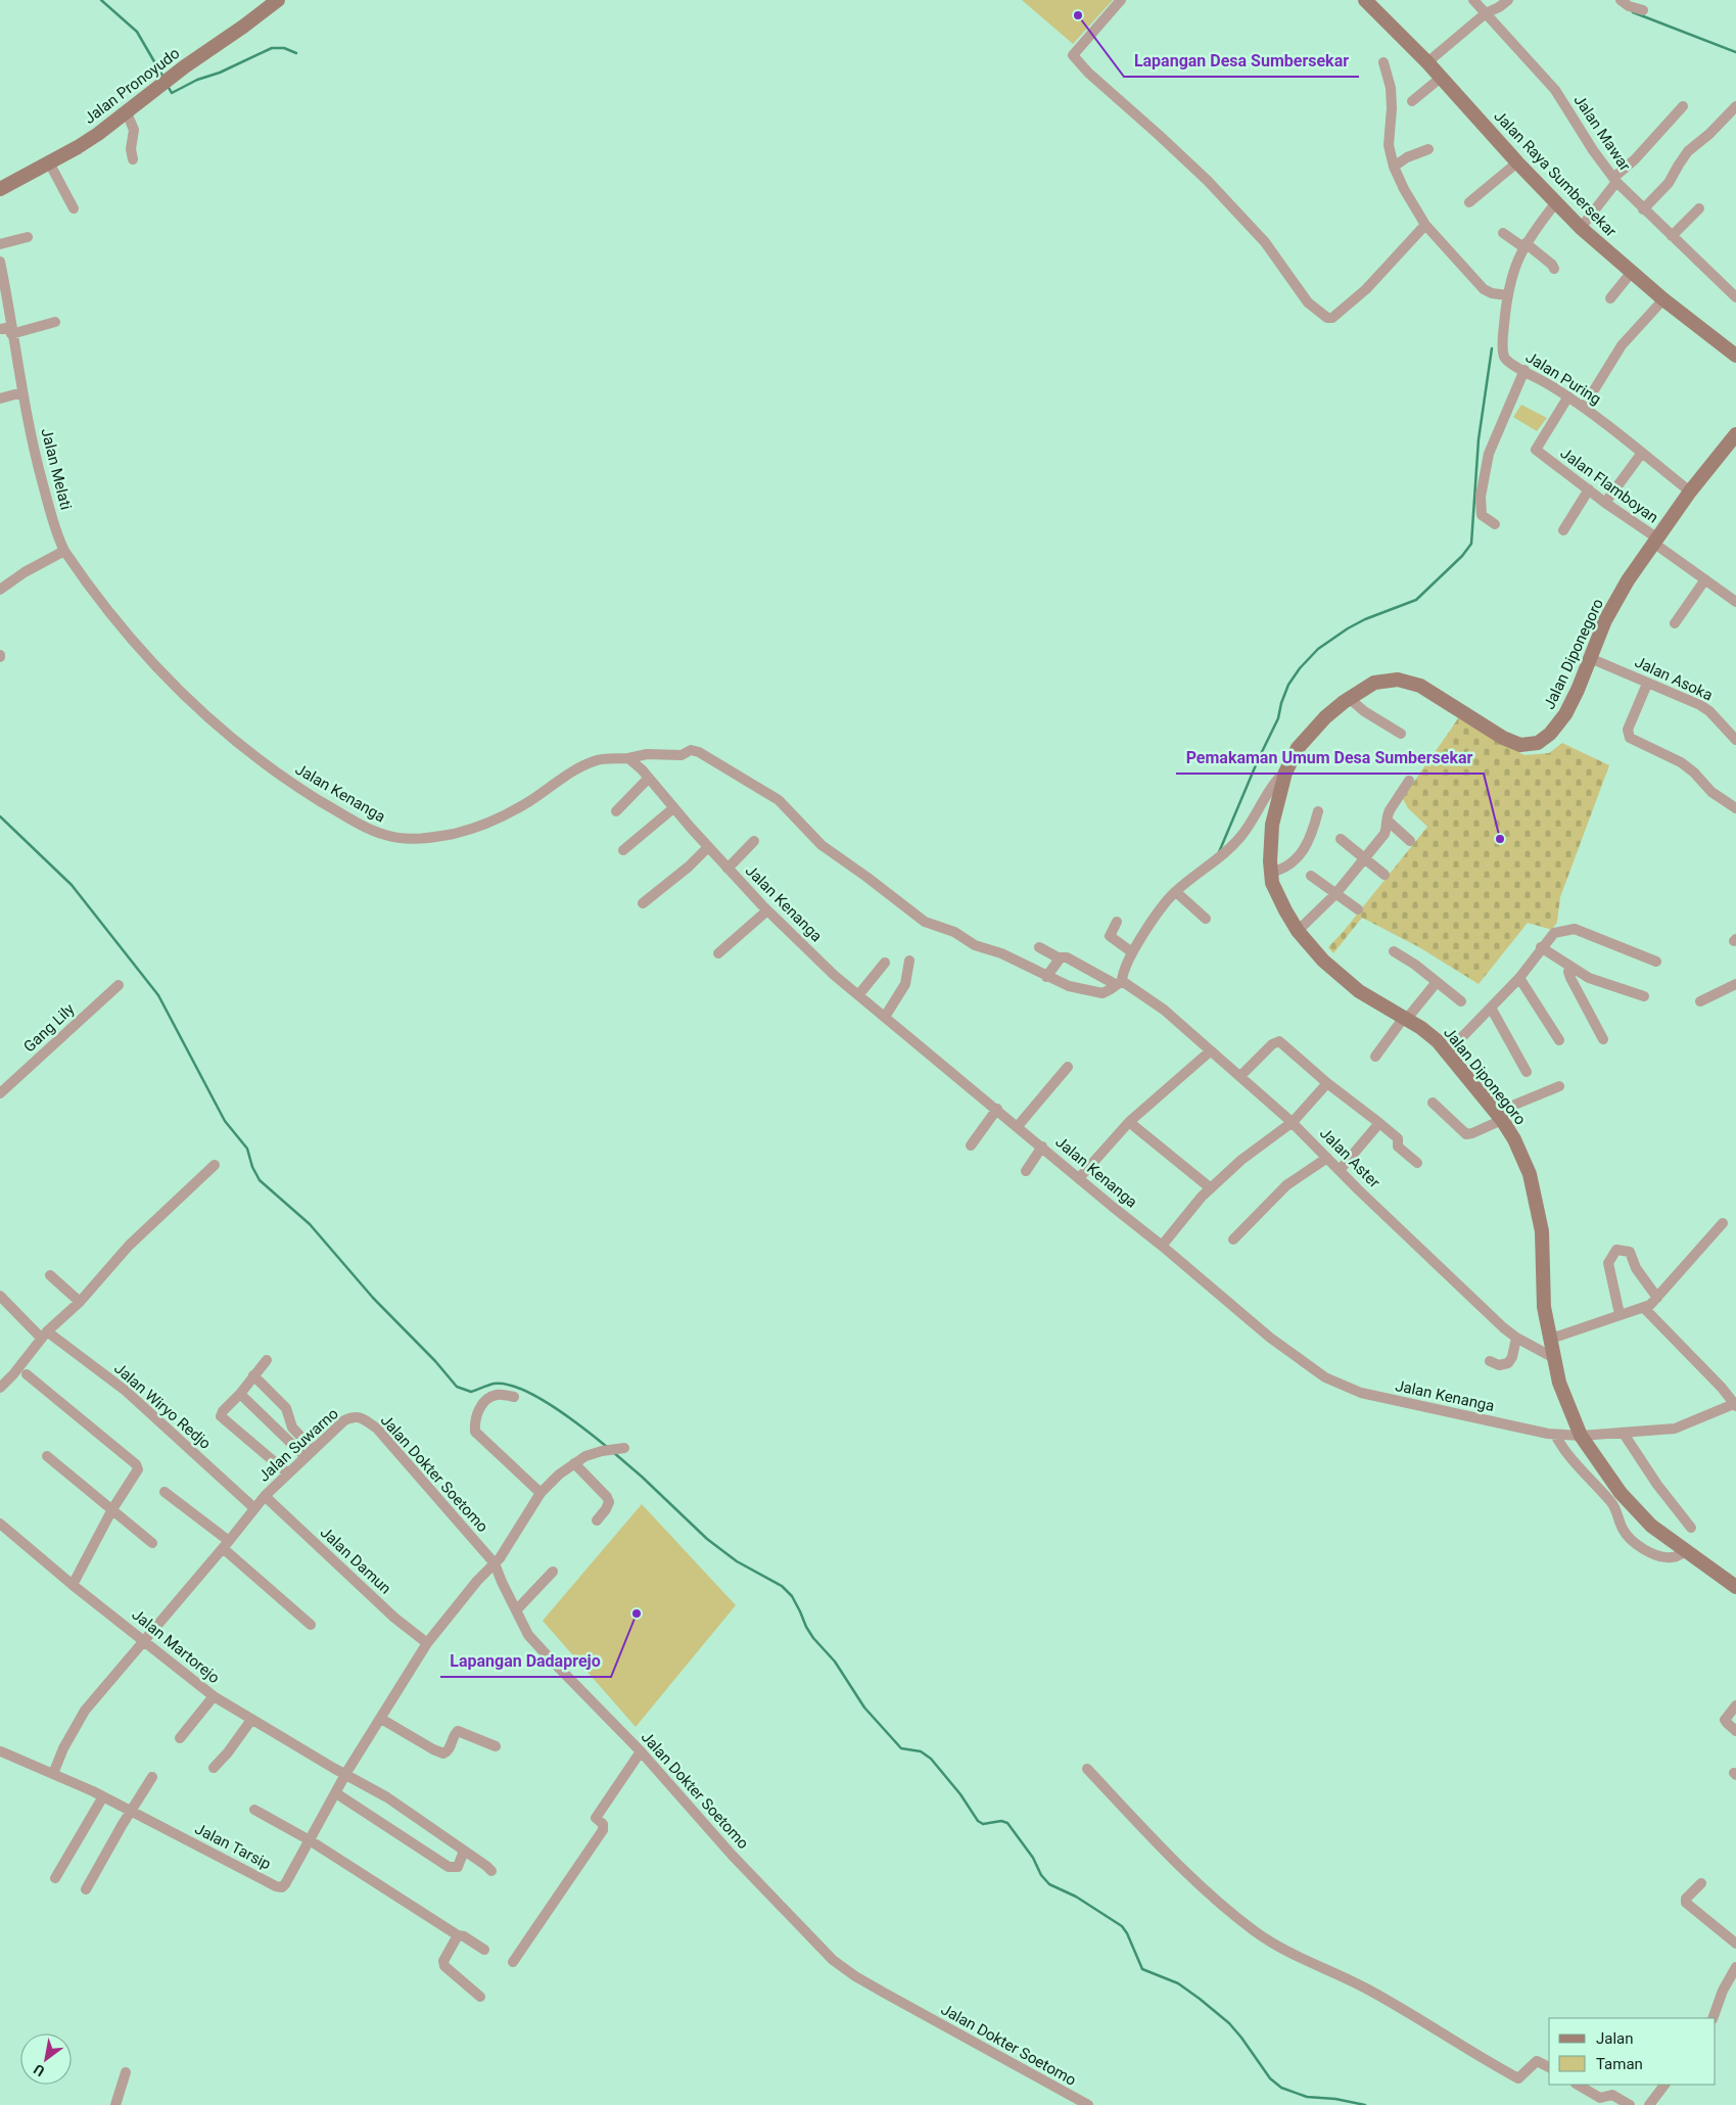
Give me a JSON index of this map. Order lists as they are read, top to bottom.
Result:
{
  "streets": {
    "main road": ["Jalan Pronoyudo", "Jalan Raya Sumbersekar", "Jalan Diponegoro"],
    "street": [
      "Jalan Mawar",
      "Jalan Puring",
      "Jalan Melati",
      "Jalan Flamboyan",
      "Jalan Asoka",
      "Jalan Kenanga",
      "Gang Lily",
      "Jalan Aster",
      "Jalan Wiryo Redjo",
      "Jalan Suwarno",
      "Jalan Dokter Soetomo",
      "Jalan Damun",
      "Jalan Martorejo",
      "Jalan Tarsip"
    ]
  },
  "crossings": [
    ["Jalan Raya Sumbersekar", "Jalan Puring"],
    ["Jalan Puring", "Jalan Flamboyan"],
    ["Jalan Puring", "Jalan Diponegoro"],
    ["Jalan Melati", "Jalan Kenanga"],
    ["Jalan Flamboyan", "Jalan Diponegoro"],
    ["Jalan Diponegoro", "Jalan Asoka"],
    ["Jalan Diponegoro", "Jalan Kenanga"],
    ["Jalan Diponegoro", "Jalan Aster"],
    ["Jalan Wiryo Redjo", "Jalan Suwarno"],
    ["Jalan Suwarno", "Jalan Dokter Soetomo"],
    ["Jalan Suwarno", "Jalan Damun"],
    ["Jalan Suwarno", "Jalan Martorejo"],
    ["Jalan Dokter Soetomo", "Jalan Tarsip"],
    ["Jalan Damun", "Jalan Tarsip"],
    ["Jalan Martorejo", "Jalan Tarsip"]
  ],
  "places": ["Lapangan Desa Sumbersekar", "Pemakaman Umum Desa Sumbersekar", "Lapangan Dadaprejo"],
  "legend": ["Jalan", "Taman"],
  "north": "bottom left"
}
